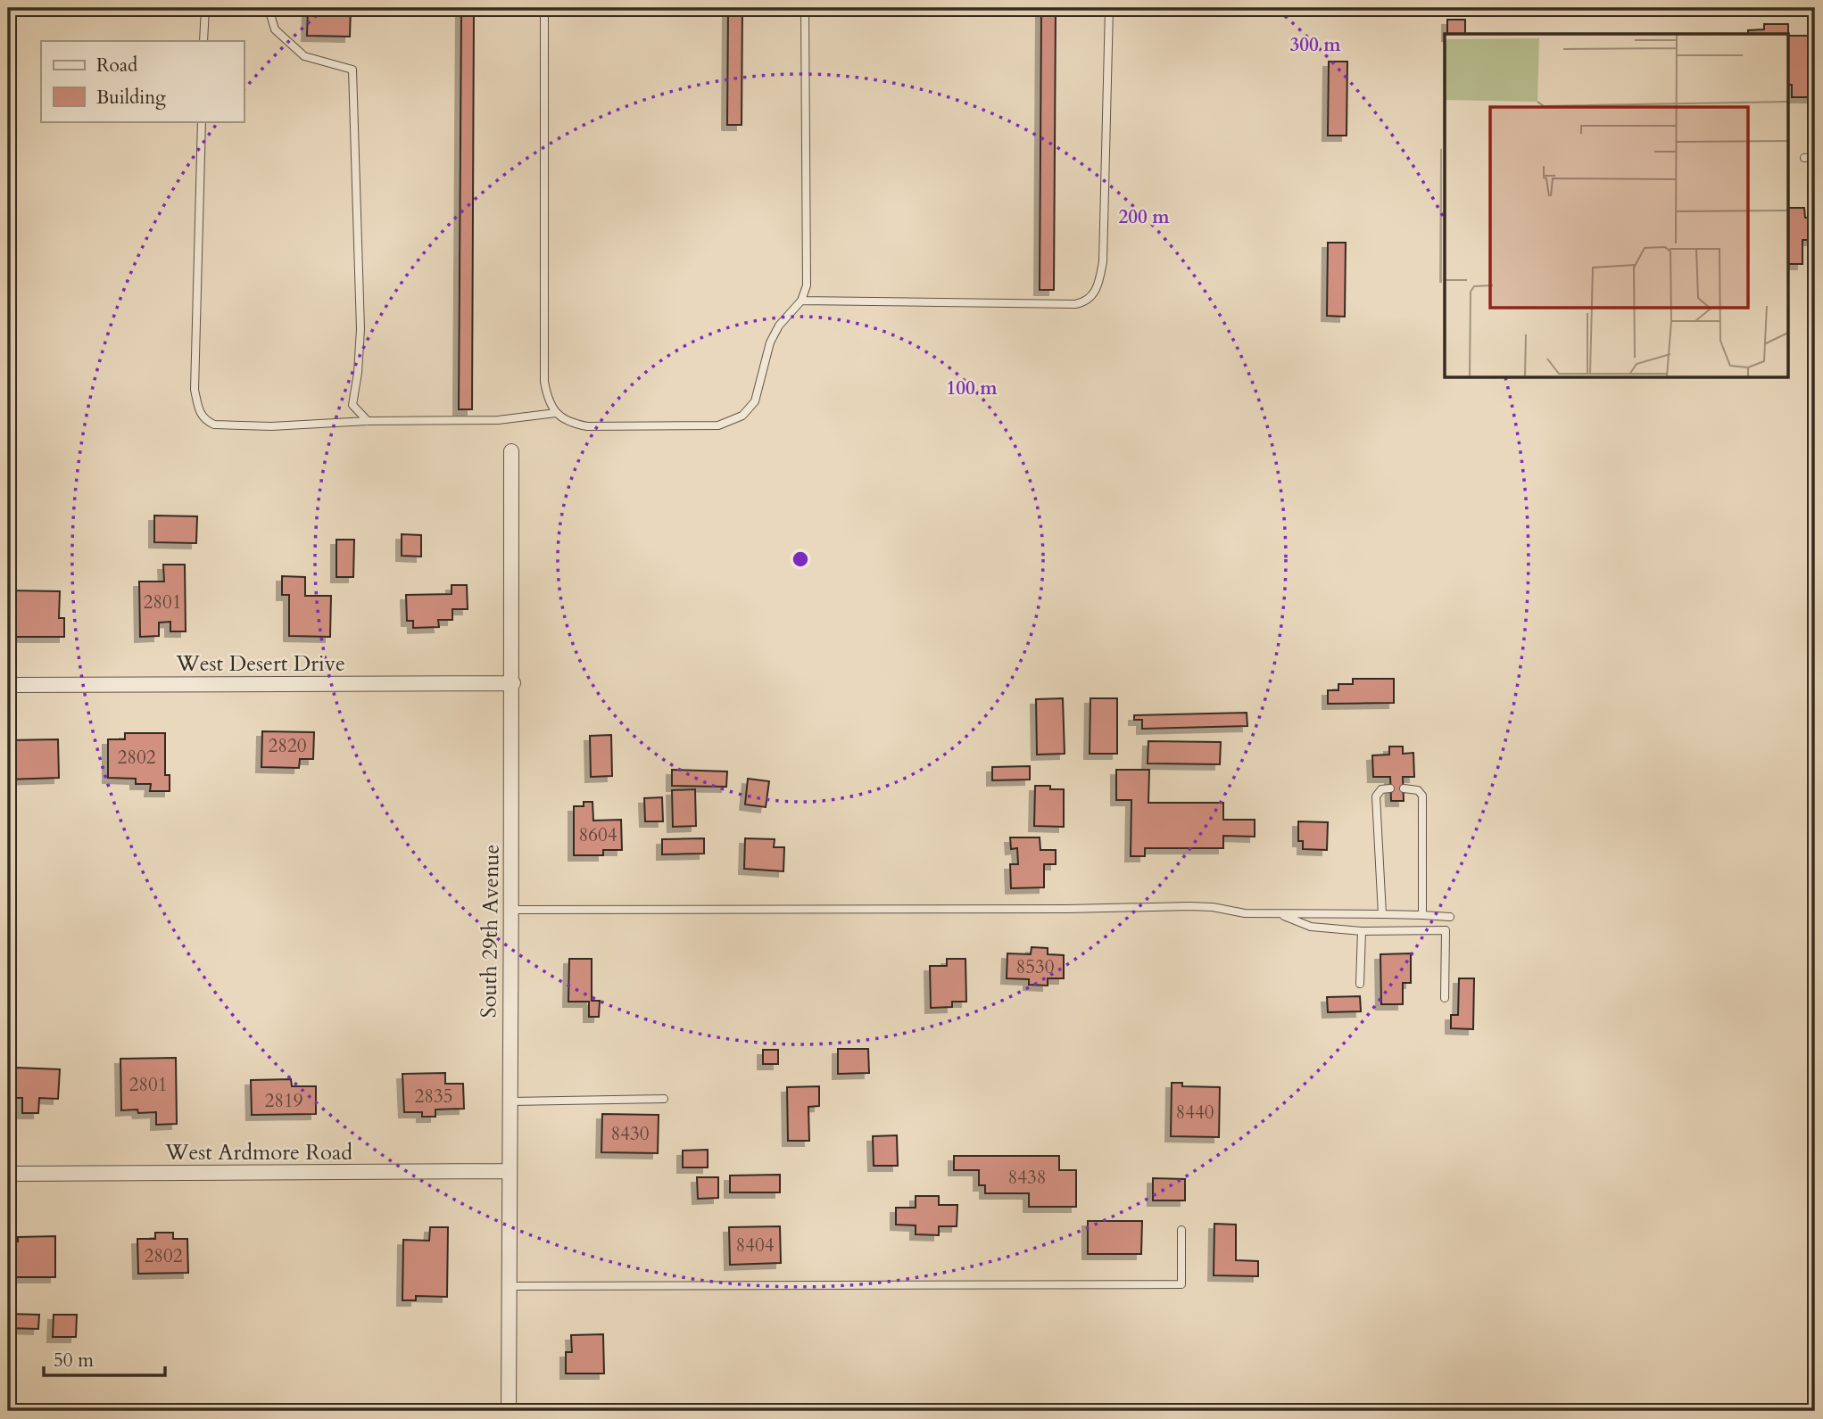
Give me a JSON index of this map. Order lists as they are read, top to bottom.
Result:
{
  "streets": {
    "street": ["West Desert Drive", "South 29th Avenue", "West Ardmore Road"]
  },
  "crossings": [
    ["West Desert Drive", "South 29th Avenue"],
    ["South 29th Avenue", "West Ardmore Road"]
  ],
  "house_numbers": [
    "2801",
    "2820",
    "2802",
    "8604",
    "8530",
    "2801",
    "2835",
    "2819",
    "8440",
    "8430",
    "8438",
    "8404",
    "2802"
  ],
  "legend": ["Road", "Building"],
  "scale_bar": "50 m",
  "rings": ["300 m", "200 m", "100 m"]
}
